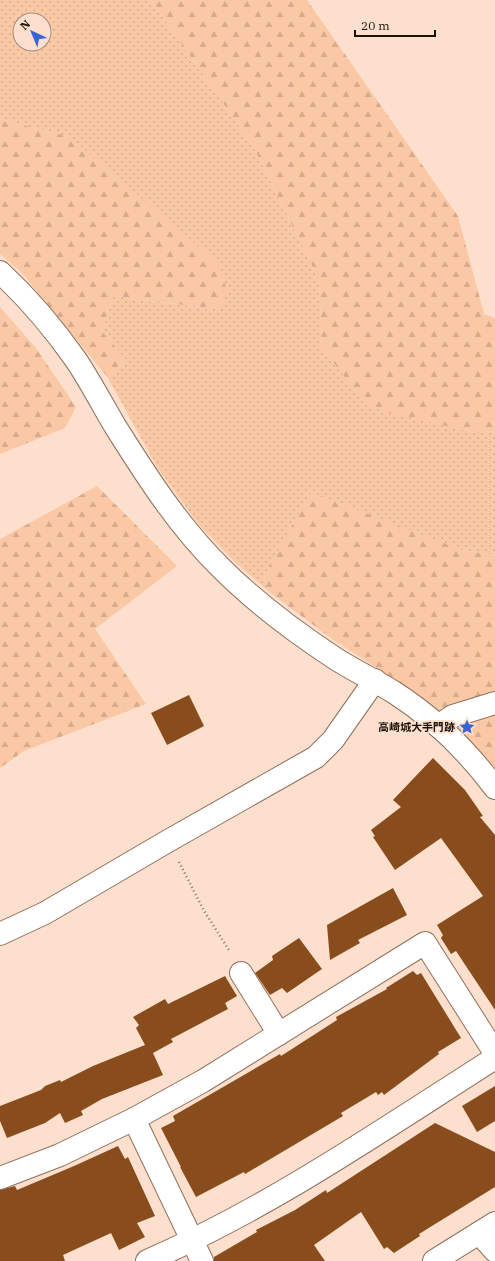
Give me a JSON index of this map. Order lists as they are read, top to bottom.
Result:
{
  "places": {
    "place": ["高崎城大手門跡"]
  },
  "scale_bar": "20 m",
  "north": "top left"
}
